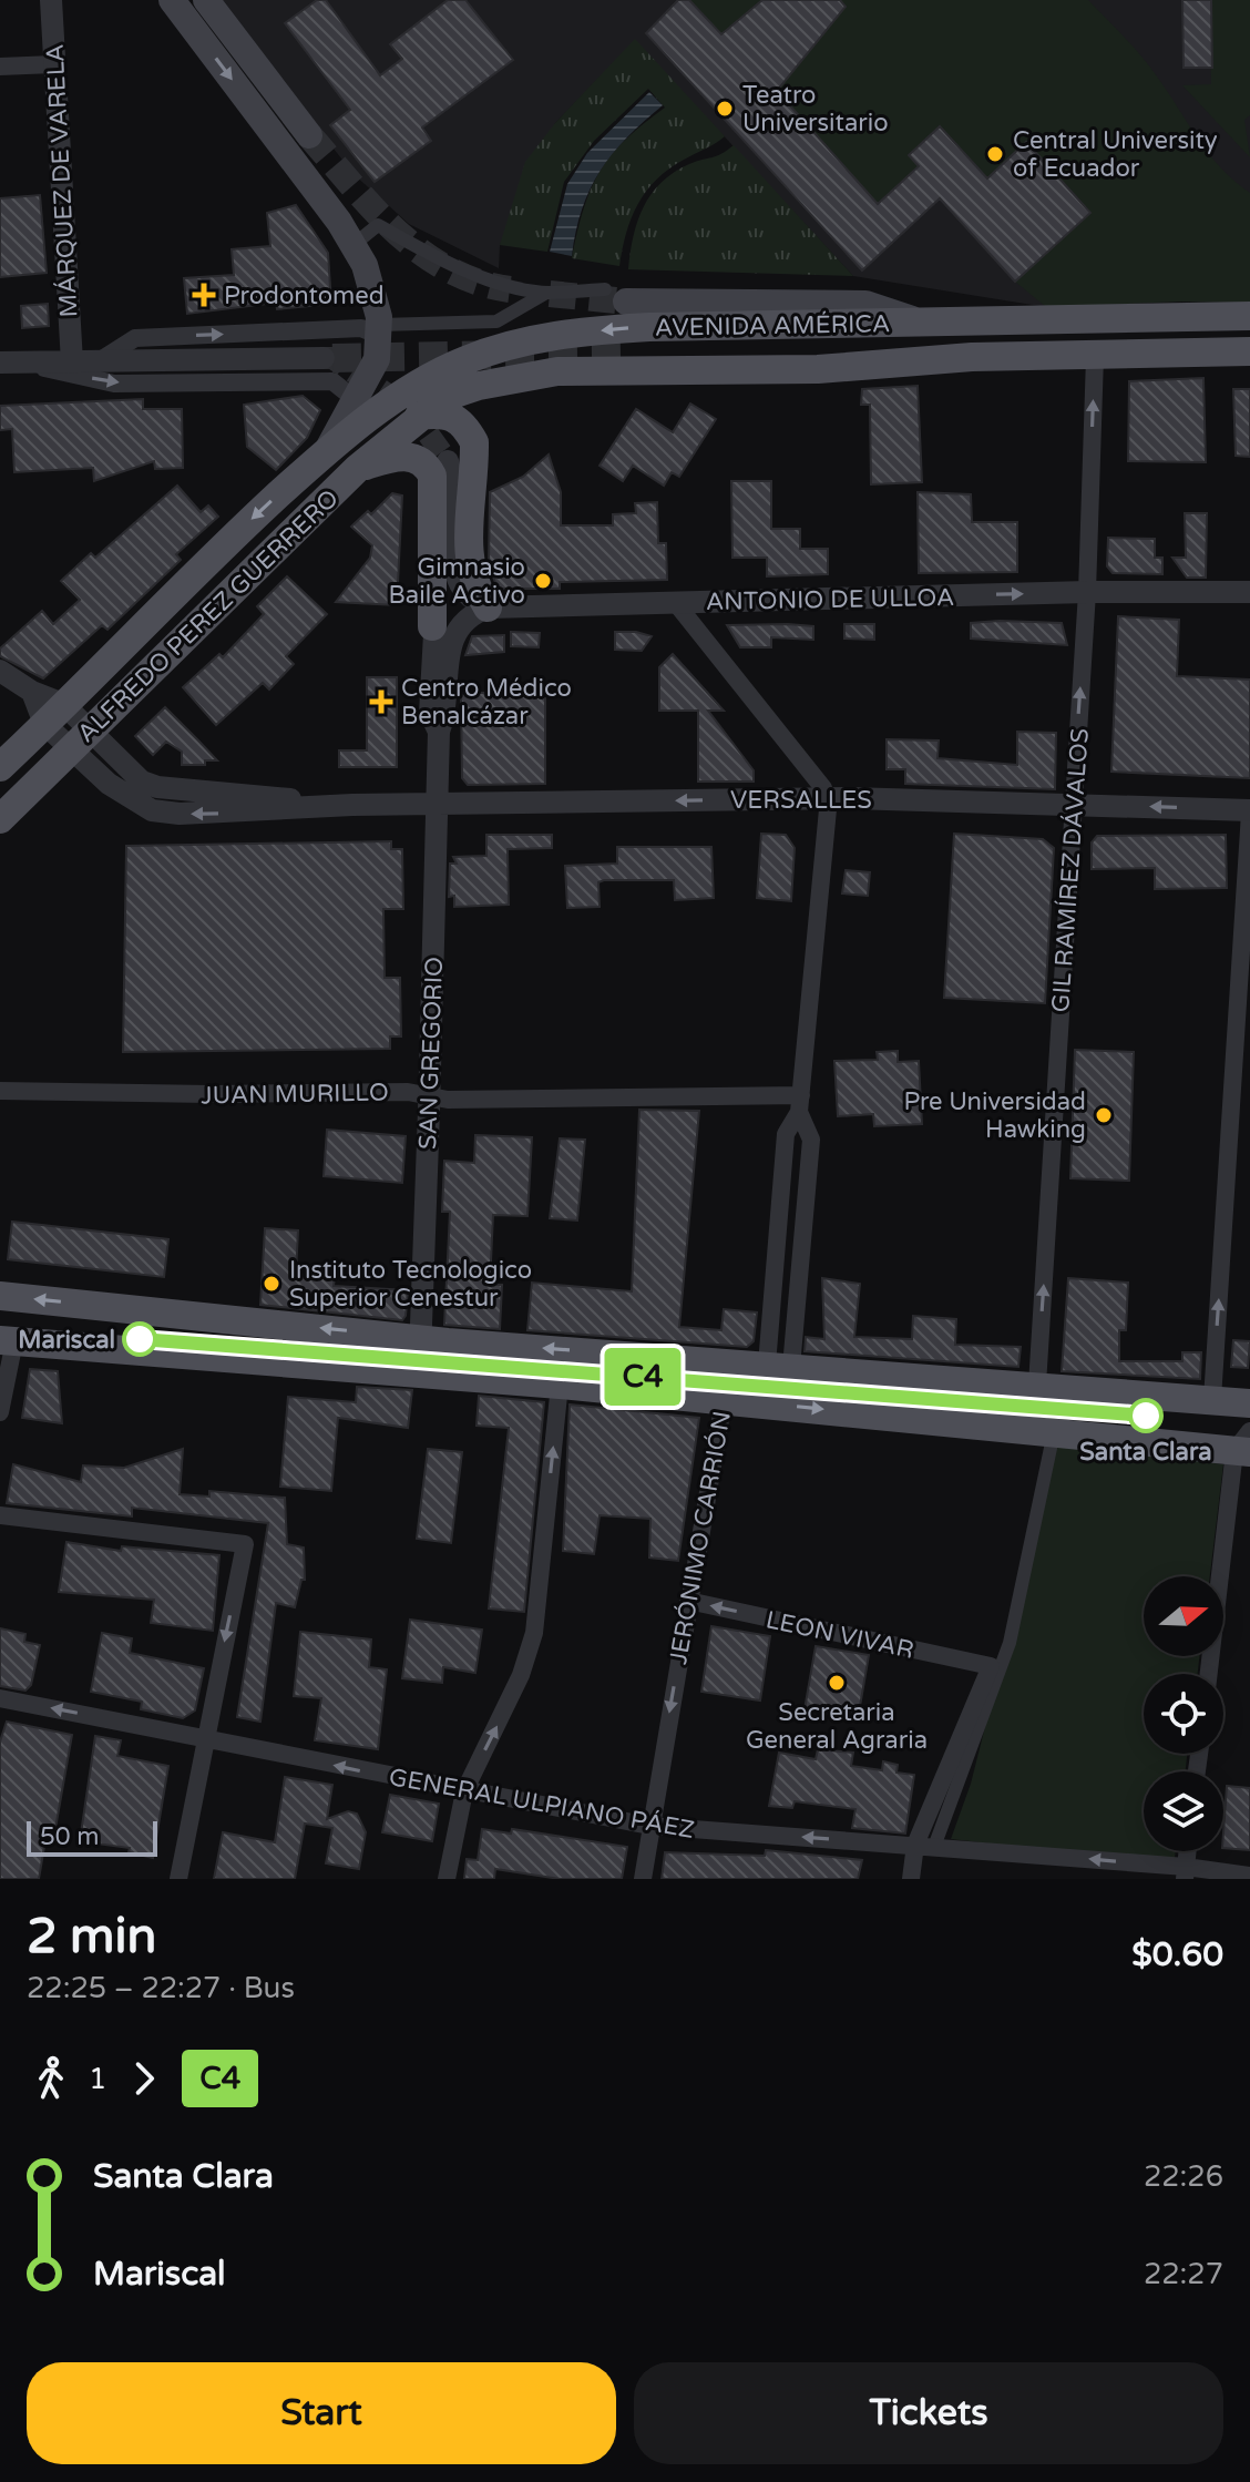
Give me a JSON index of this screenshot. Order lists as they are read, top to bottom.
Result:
{
  "streets": {
    "main road": ["AVENIDA AMÉRICA", "ALFREDO PEREZ GUERRERO"],
    "street": [
      "MÁRQUEZ DE VARELA",
      "ANTONIO DE ULLOA",
      "VERSALLES",
      "GIL RAMÍREZ DÁVALOS",
      "SAN GREGORIO",
      "JUAN MURILLO",
      "JERÓNIMO CARRIÓN",
      "LEON VIVAR",
      "GENERAL ULPIANO PÁEZ"
    ]
  },
  "crossings": [
    ["AVENIDA AMÉRICA", "ALFREDO PEREZ GUERRERO"],
    ["AVENIDA AMÉRICA", "GIL RAMÍREZ DÁVALOS"],
    ["ANTONIO DE ULLOA", "GIL RAMÍREZ DÁVALOS"],
    ["ANTONIO DE ULLOA", "SAN GREGORIO"],
    ["ALFREDO PEREZ GUERRERO", "VERSALLES"],
    ["VERSALLES", "GIL RAMÍREZ DÁVALOS"],
    ["VERSALLES", "SAN GREGORIO"],
    ["SAN GREGORIO", "JUAN MURILLO"],
    ["JERÓNIMO CARRIÓN", "LEON VIVAR"],
    ["JERÓNIMO CARRIÓN", "GENERAL ULPIANO PÁEZ"],
    ["LEON VIVAR", "GENERAL ULPIANO PÁEZ"]
  ],
  "one_way": [
    "ANTONIO DE ULLOA",
    "VERSALLES",
    "GIL RAMÍREZ DÁVALOS",
    "GENERAL ULPIANO PÁEZ"
  ],
  "places": {
    "other": [
      "Teatro Universitario",
      "Central University of Ecuador",
      "Gimnasio Baile Activo",
      "Pre Universidad Hawking",
      "Instituto Tecnologico Superior Cenestur",
      "Mariscal",
      "Santa Clara",
      "Secretaria General Agraria"
    ],
    "health": ["Prodontomed", "Centro Médico Benalcázar"]
  },
  "lines": ["bus line C4"],
  "scale_bar": "50 m",
  "north": "right",
  "page": {
    "on_map": "C4",
    "scale": "50 m",
    "heading": ["2 min", "22:25 – 22:27 · Bus", "$0.60"],
    "legs": ["1", "C4"],
    "list": [
      {
        "name": "Santa Clara",
        "value": "22:26"
      },
      {
        "name": "Mariscal",
        "value": "22:27"
      }
    ],
    "buttons": ["Start", "Tickets"]
  }
}
